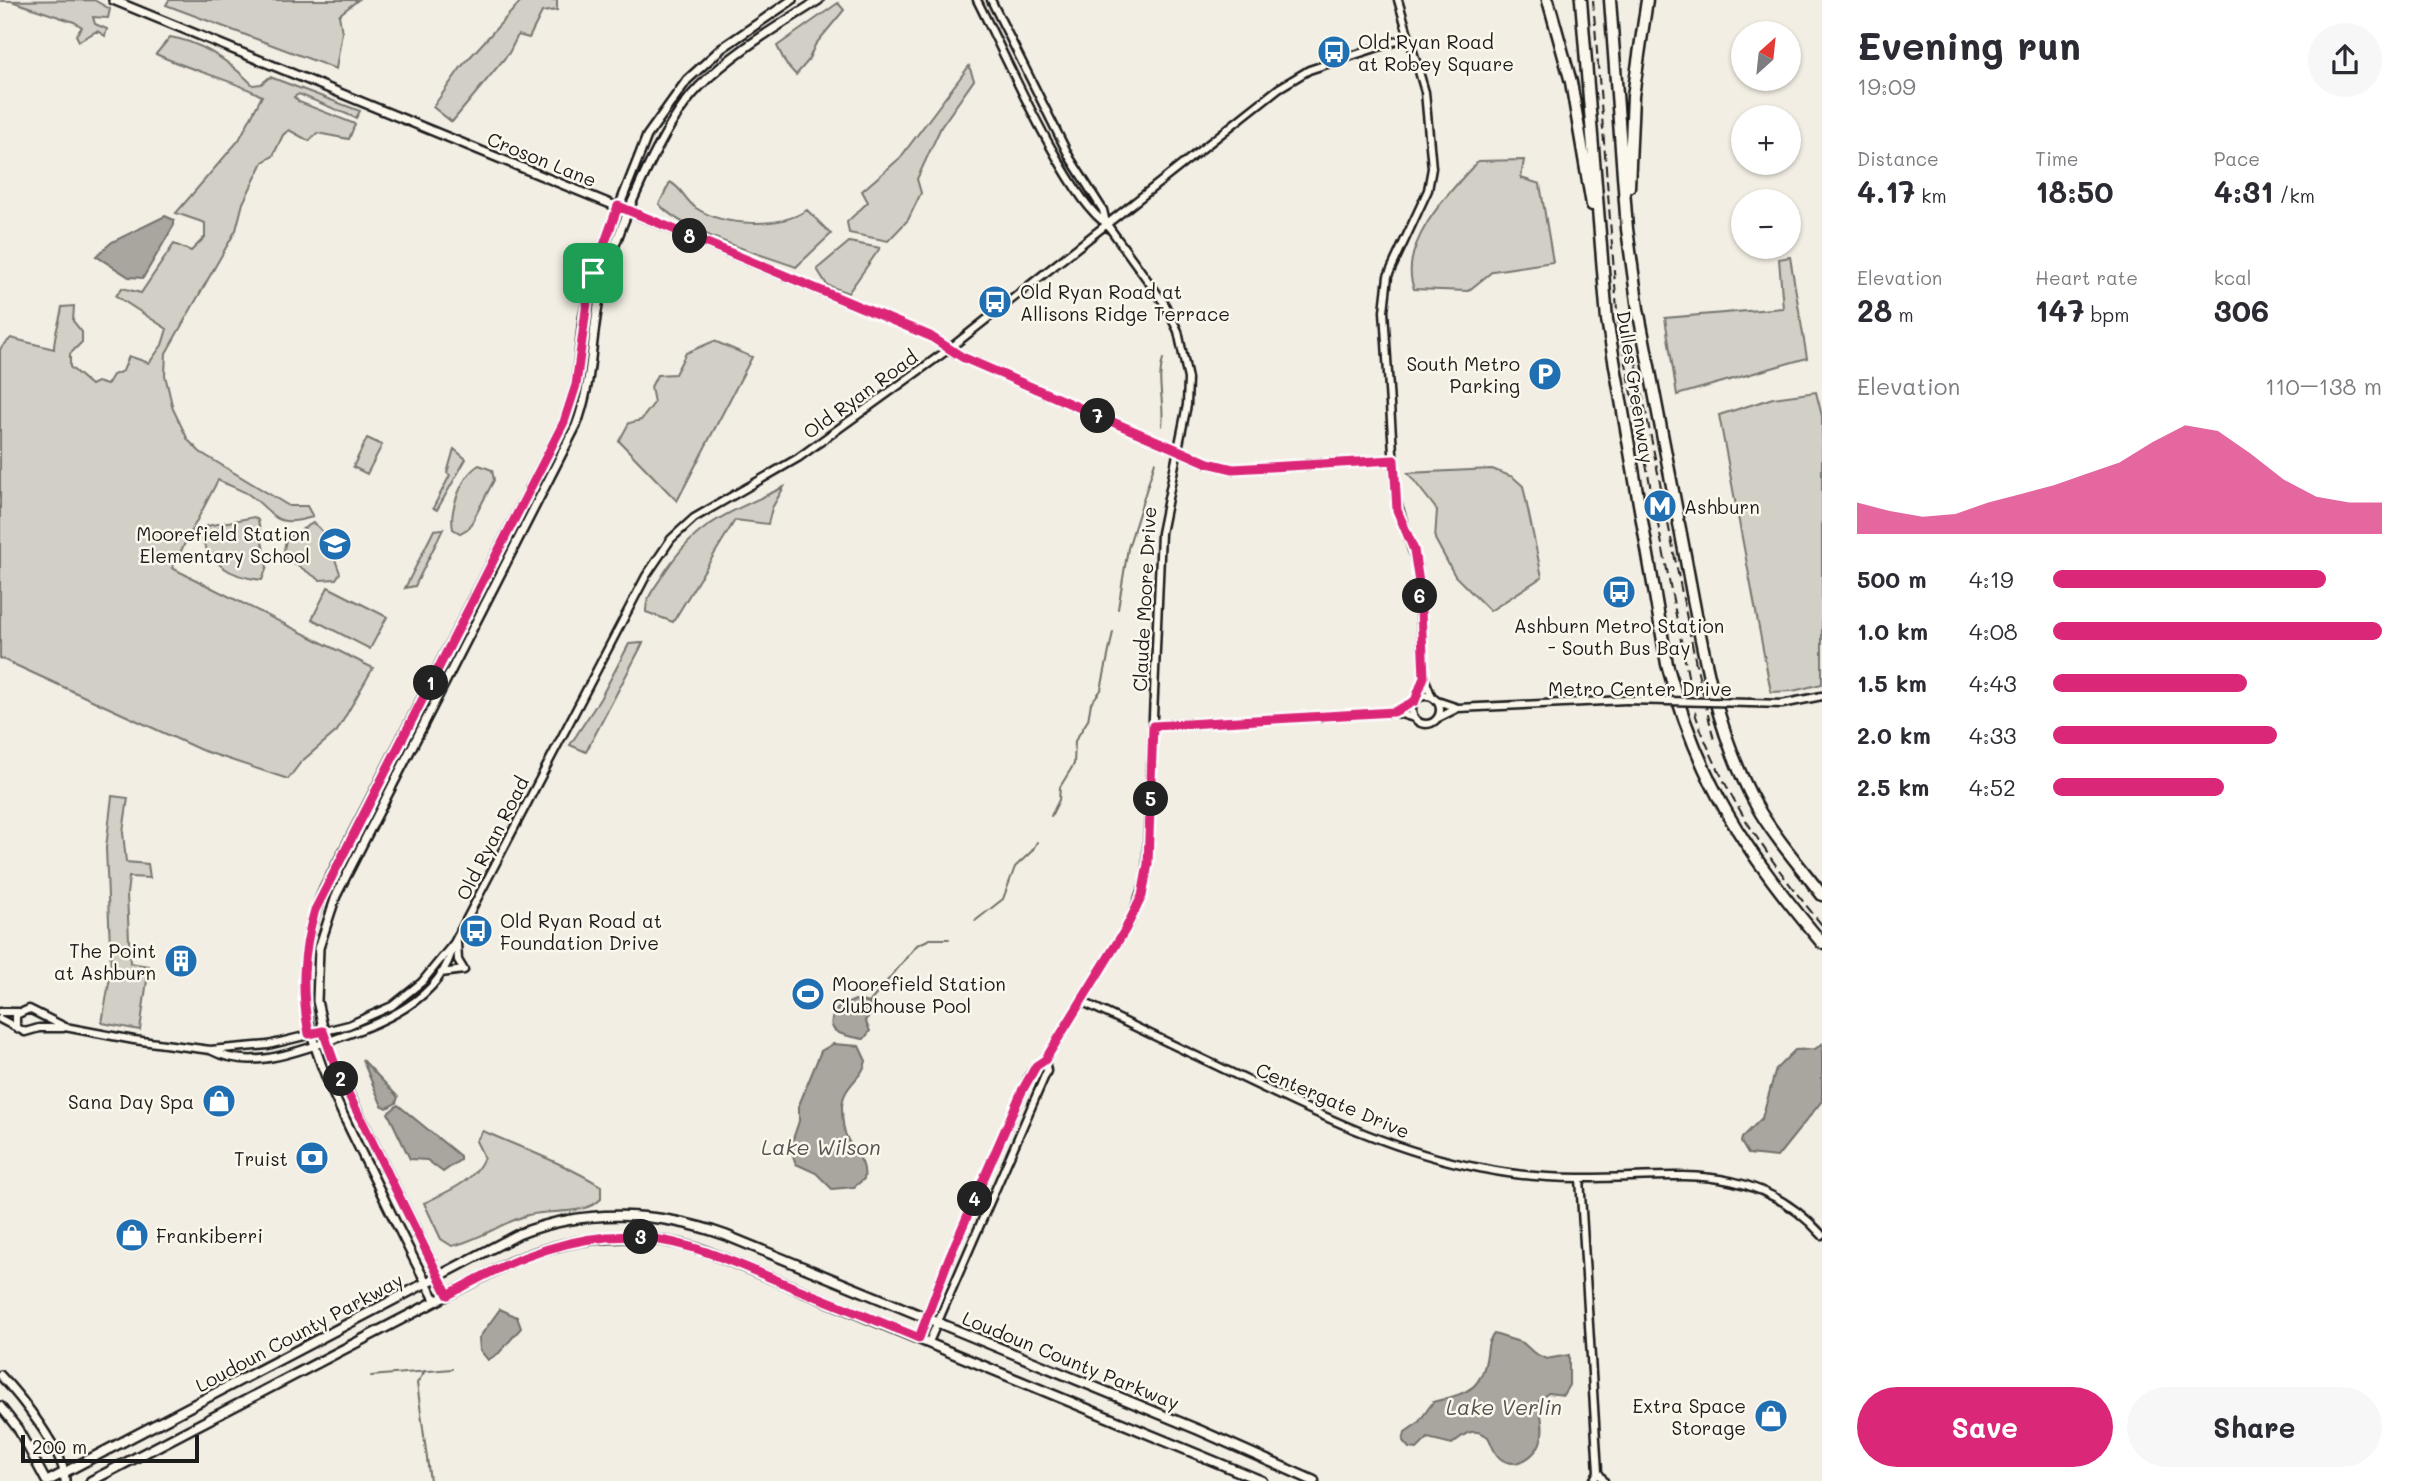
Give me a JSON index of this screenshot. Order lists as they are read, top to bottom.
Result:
{
  "streets": {
    "highway": ["Dulles Greenway"],
    "main road": ["Croson Lane", "Loudoun County Parkway"],
    "street": [
      "Old Ryan Road",
      "Claude Moore Drive",
      "Metro Center Drive",
      "Centergate Drive"
    ]
  },
  "crossings": [
    ["Croson Lane", "Old Ryan Road"],
    ["Croson Lane", "Claude Moore Drive"],
    ["Old Ryan Road", "Claude Moore Drive"],
    ["Claude Moore Drive", "Metro Center Drive"],
    ["Claude Moore Drive", "Centergate Drive"],
    ["Claude Moore Drive", "Loudoun County Parkway"]
  ],
  "water": ["Lake Wilson", "Lake Verlin"],
  "places": {
    "bus stop": [
      "Old Ryan Road at Robey Square",
      "Old Ryan Road at Allisons Ridge Terrace",
      "Ashburn Metro Station - South Bus Bay",
      "Old Ryan Road at Foundation Drive"
    ],
    "parking": ["South Metro Parking"],
    "metro station": ["Ashburn"],
    "school or university": ["Moorefield Station Elementary School"],
    "building": ["The Point at Ashburn"],
    "sports": ["Moorefield Station Clubhouse Pool"],
    "shop": ["Sana Day Spa", "Frankiberri", "Extra Space Storage"],
    "bank": ["Truist"]
  },
  "scale_bar": "200 m",
  "north": "top right",
  "page": {
    "heading": ["Evening run", "19:09"],
    "map_buttons": ["+", "−"],
    "stats": [
      ["Distance", "4.17 km"],
      ["Time", "18:50"],
      ["Pace", "4:31 /km"],
      ["Elevation", "28 m"],
      ["Heart rate", "147 bpm"],
      ["kcal", "306"]
    ],
    "pins": [
      "8",
      "7",
      "6",
      "1",
      "5",
      "2",
      "4",
      "3"
    ],
    "chart": ["Elevation", "110–138 m"],
    "list": [
      {
        "name": "500 m",
        "note": "4:19"
      },
      {
        "name": "1.0 km",
        "note": "4:08"
      },
      {
        "name": "1.5 km",
        "note": "4:43"
      },
      {
        "name": "2.0 km",
        "note": "4:33"
      },
      {
        "name": "2.5 km",
        "note": "4:52"
      }
    ],
    "buttons": ["Save", "Share"],
    "scale": "200 m"
  }
}
